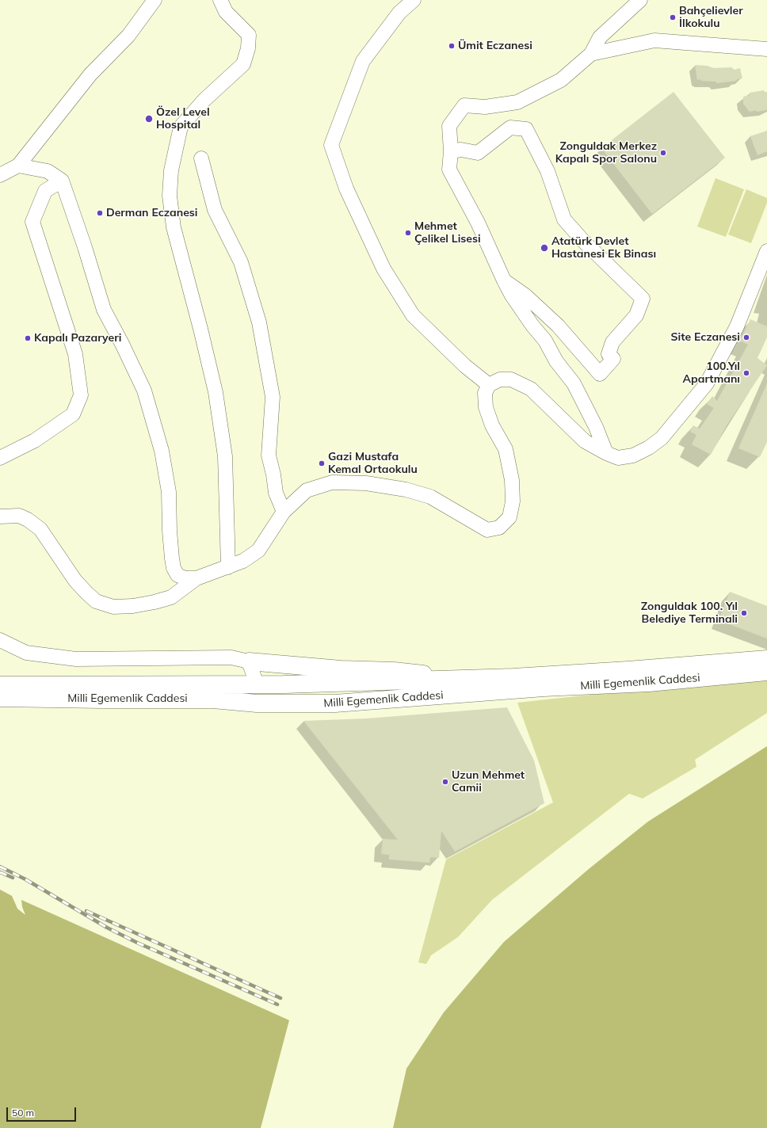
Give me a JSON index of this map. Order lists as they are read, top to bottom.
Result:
{
  "streets": {
    "main road": ["Milli Egemenlik Caddesi"]
  },
  "places": [
    "Bahçelievler İlkokulu",
    "Ümit Eczanesi",
    "Özel Level Hospital",
    "Zonguldak Merkez Kapalı Spor Salonu",
    "Derman Eczanesi",
    "Mehmet Çelikel Lisesi",
    "Atatürk Devlet Hastanesi Ek Binası",
    "Site Eczanesi",
    "Kapalı Pazaryeri",
    "100.Yıl Apartmanı",
    "Gazi Mustafa Kemal Ortaokulu",
    "Zonguldak 100. Yıl Belediye Terminali",
    "Uzun Mehmet Camii"
  ],
  "scale_bar": "50 m"
}
